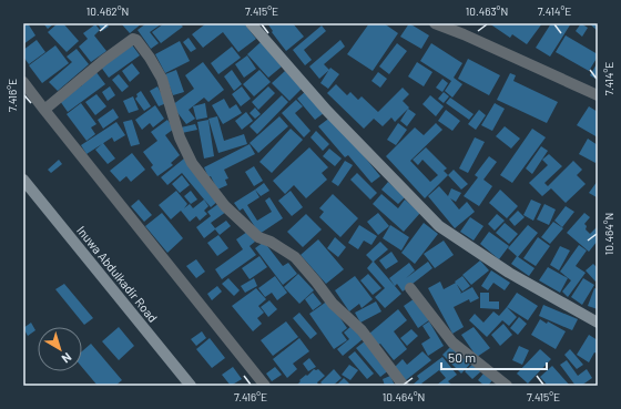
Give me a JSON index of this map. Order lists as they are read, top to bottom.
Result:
{
  "streets": {
    "street": ["Inuwa Abdulkadir Road"]
  },
  "scale_bar": "50 m",
  "north": "bottom right",
  "coordinates": [
    "10.462°N",
    "7.415°E",
    "10.463°N",
    "7.414°E",
    "7.416°E",
    "10.464°N"
  ]
}
